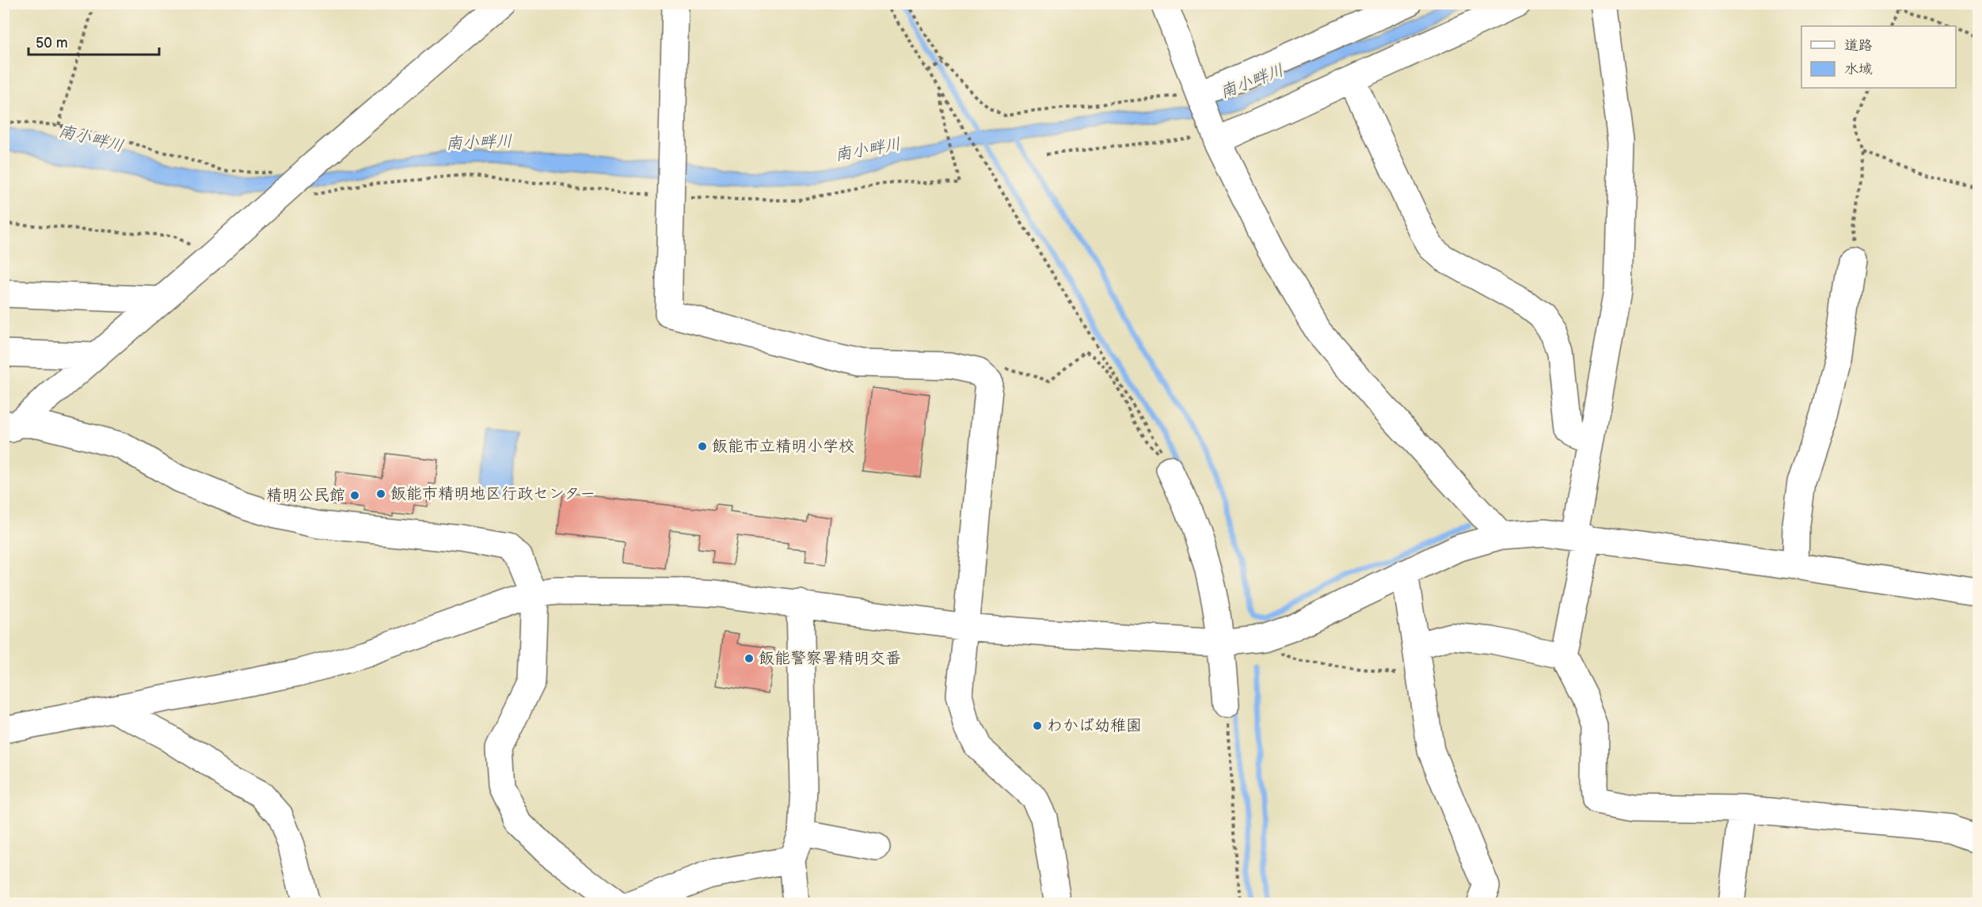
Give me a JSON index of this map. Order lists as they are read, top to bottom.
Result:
{
  "water": ["南小畔川"],
  "places": [
    "飯能市立精明小学校",
    "飯能市精明地区行政センター",
    "精明公民館",
    "飯能警察署精明交番",
    "わかば幼稚園"
  ],
  "legend": ["道路", "水域"],
  "scale_bar": "50 m"
}
